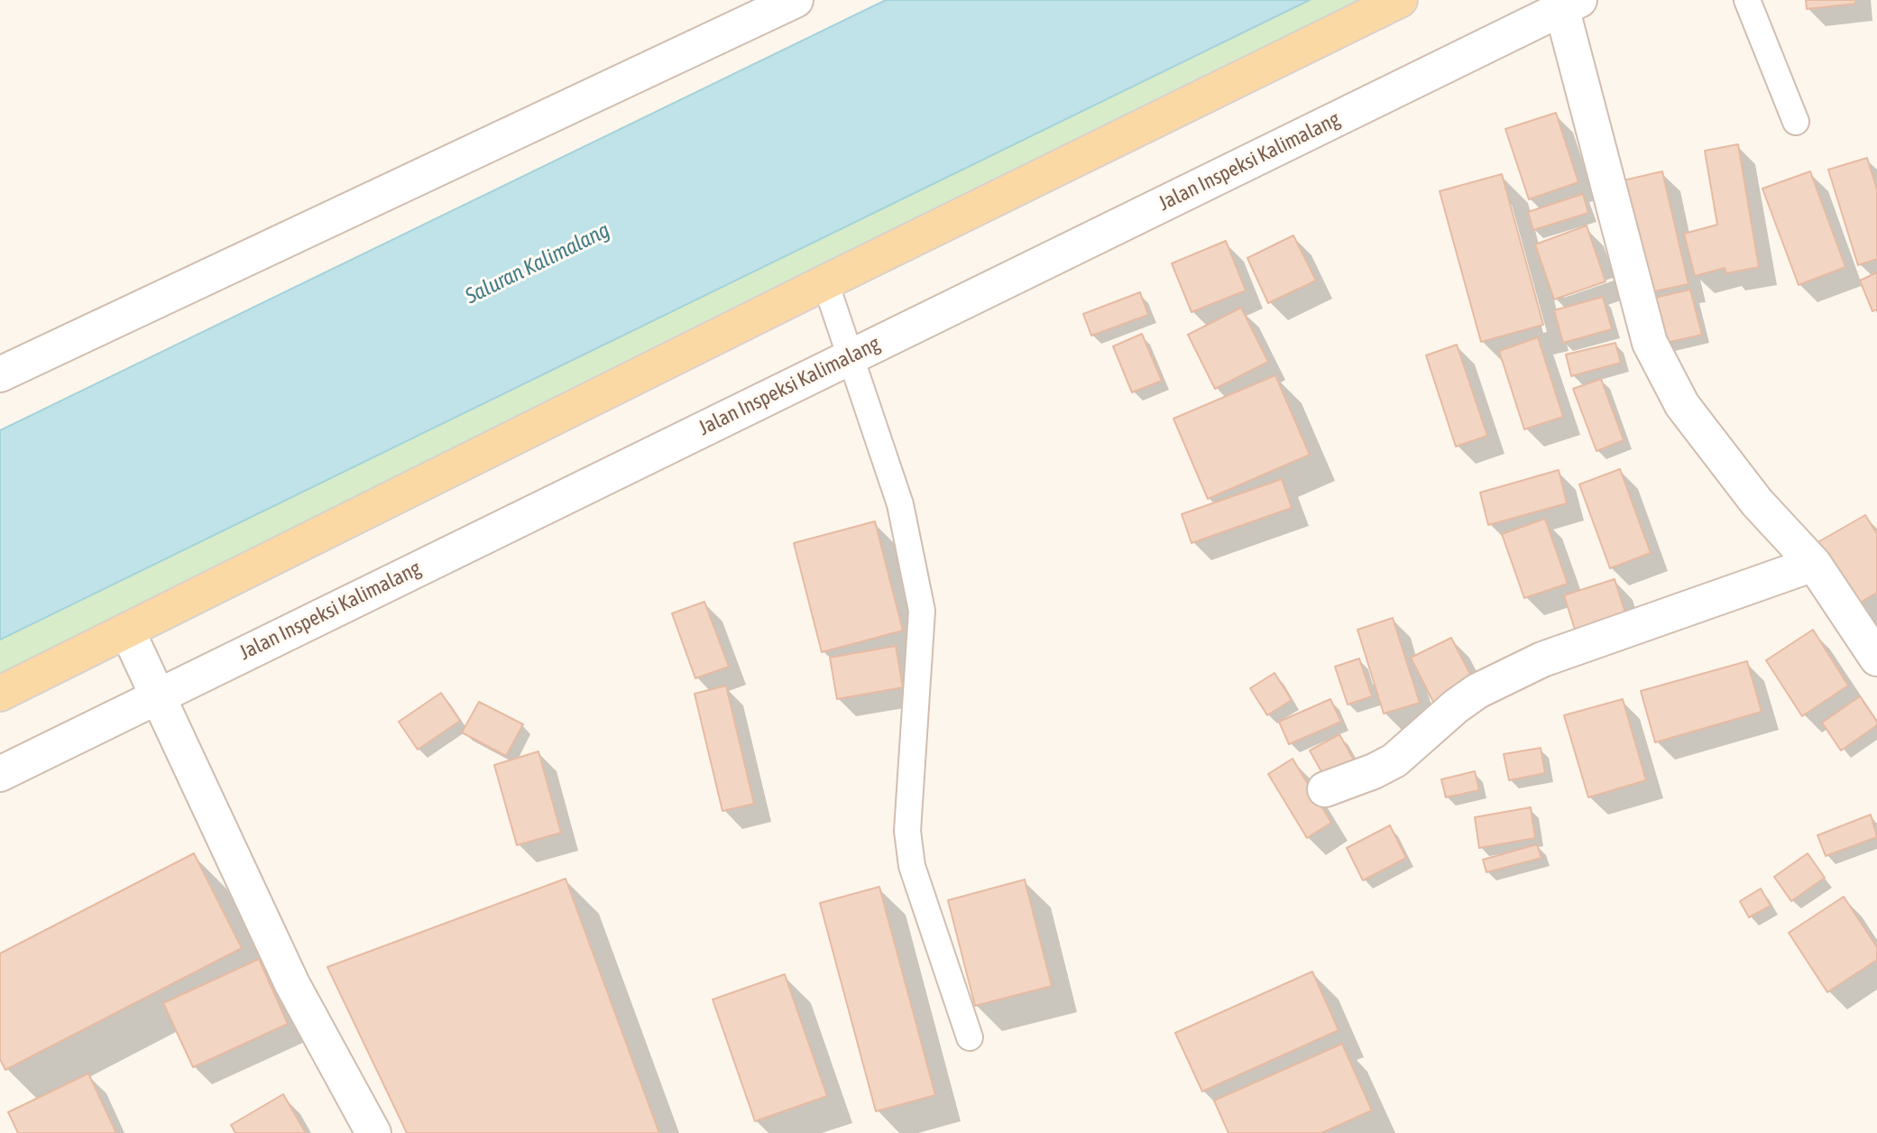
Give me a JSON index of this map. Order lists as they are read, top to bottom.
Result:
{
  "streets": {
    "street": ["Jalan Inspeksi Kalimalang"]
  },
  "water": ["Saluran Kalimalang"]
}
